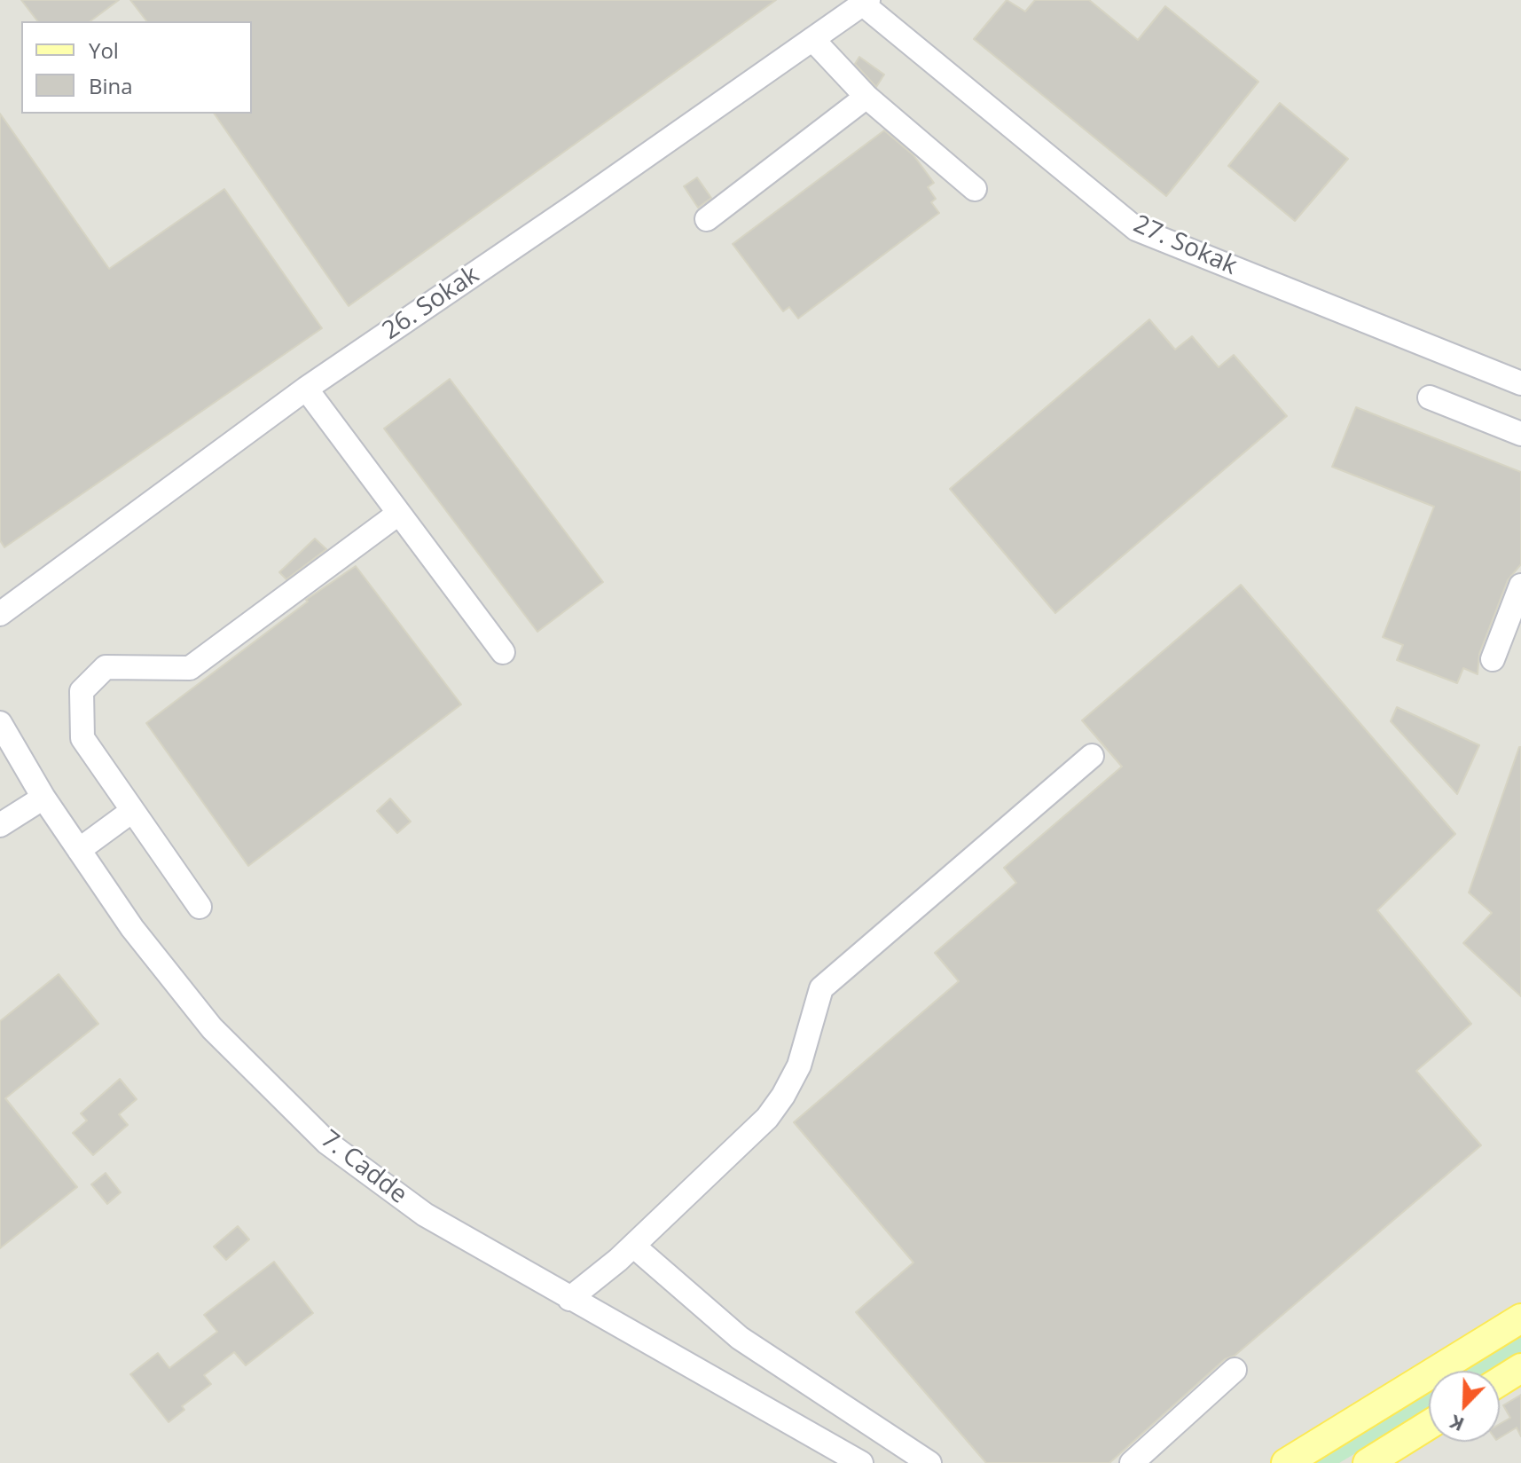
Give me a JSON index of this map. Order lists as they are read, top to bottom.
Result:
{
  "streets": {
    "street": ["27. Sokak", "26. Sokak", "7. Cadde"]
  },
  "crossings": [
    ["27. Sokak", "26. Sokak"]
  ],
  "legend": ["Yol", "Bina"],
  "north": "bottom left"
}
